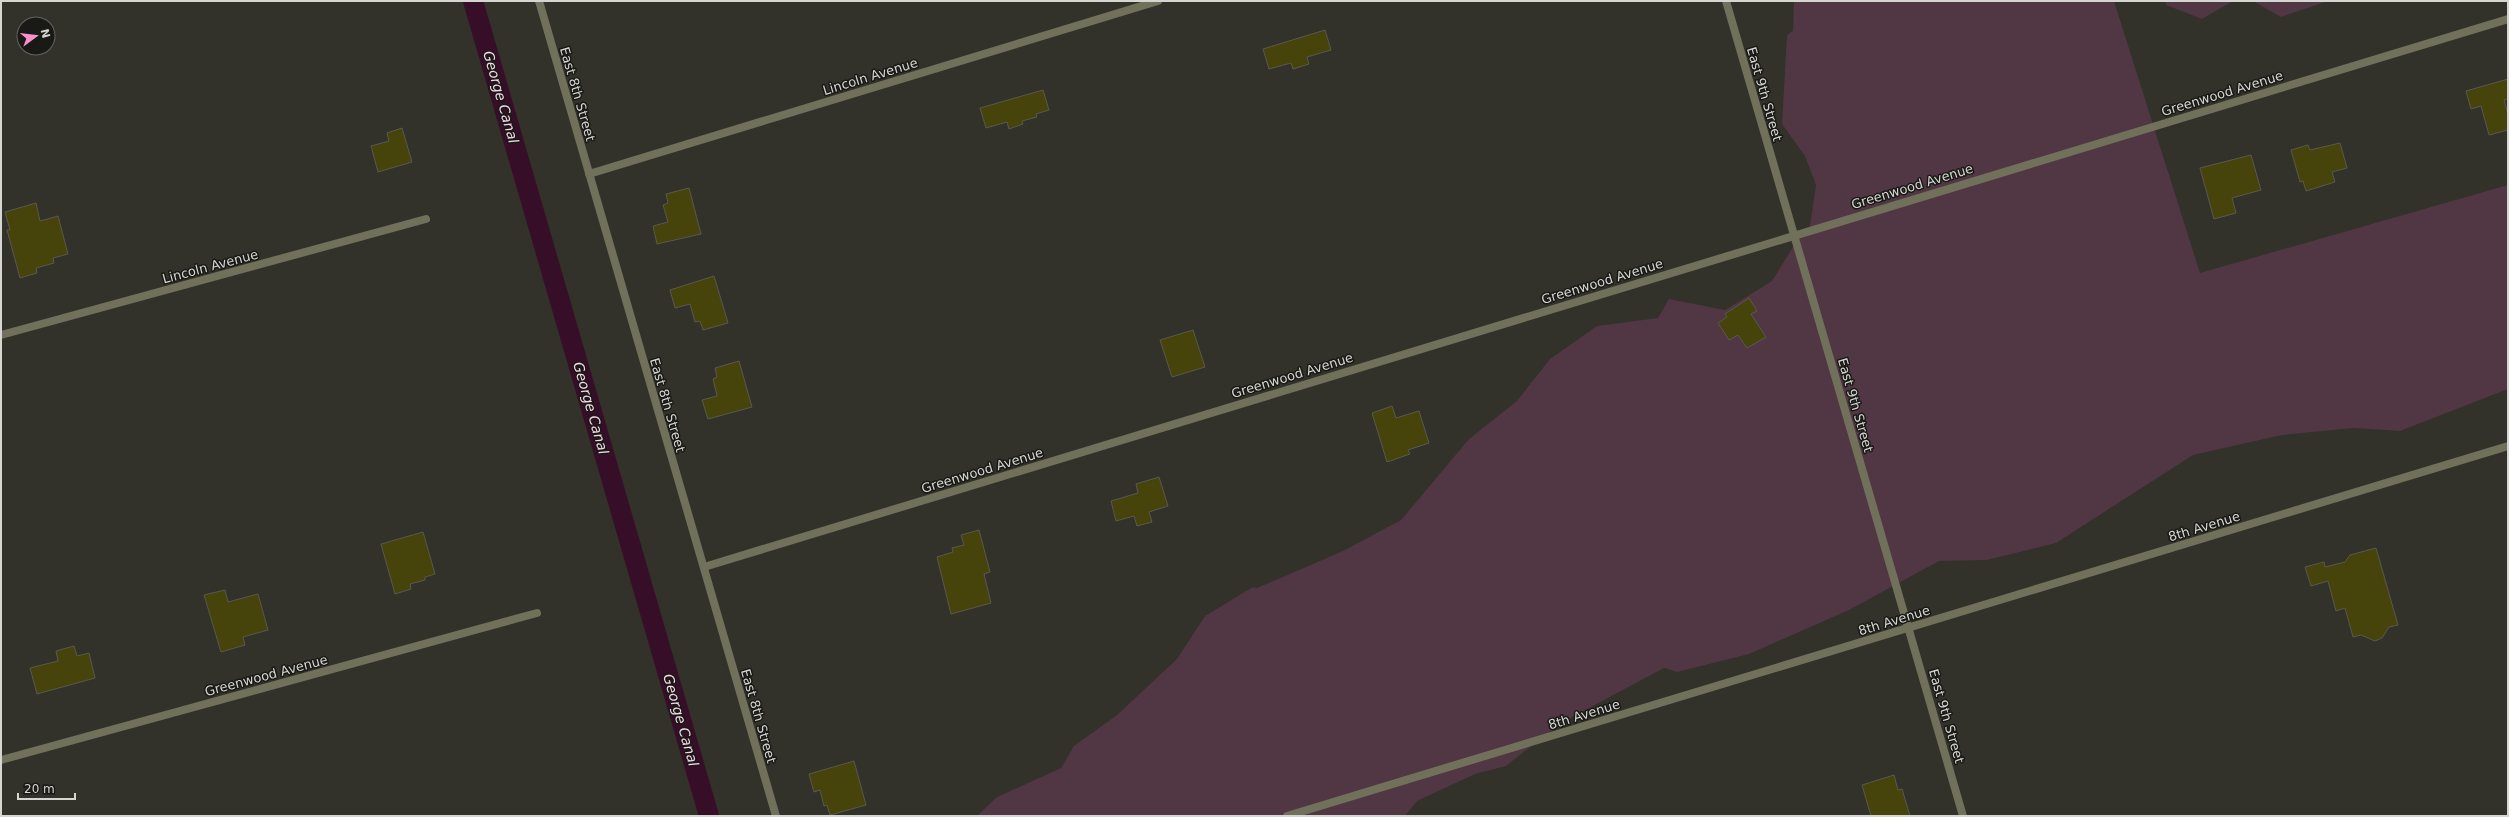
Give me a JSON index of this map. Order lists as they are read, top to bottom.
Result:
{
  "streets": {
    "street": [
      "Lincoln Avenue",
      "Greenwood Avenue",
      "East 8th Street",
      "East 9th Street",
      "8th Avenue"
    ]
  },
  "crossings": [
    ["Lincoln Avenue", "East 8th Street"],
    ["Greenwood Avenue", "East 8th Street"],
    ["Greenwood Avenue", "East 9th Street"],
    ["East 9th Street", "8th Avenue"]
  ],
  "water": ["George Canal"],
  "scale_bar": "20 m",
  "north": "right"
}
